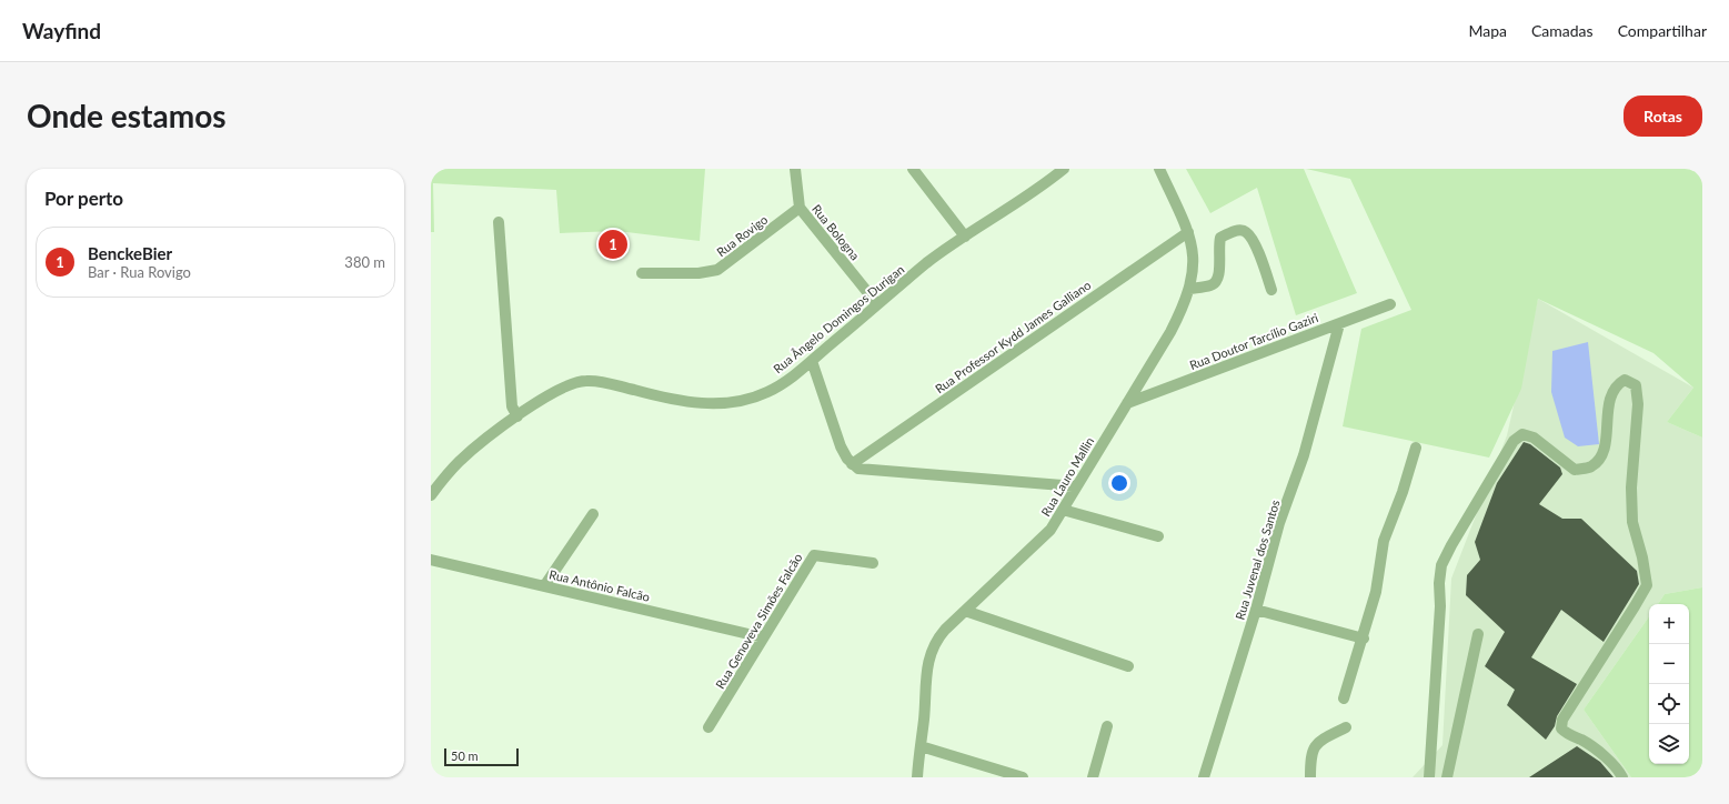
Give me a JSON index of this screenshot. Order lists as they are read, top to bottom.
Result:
{
  "streets": {
    "street": [
      "Rua Bologna",
      "Rua Rovigo",
      "Rua Ângelo Domingos Durigan",
      "Rua Professor Kydd James Galliano",
      "Rua Doutor Tarcílio Gaziri",
      "Rua Lauro Mallin",
      "Rua Juvenal dos Santos",
      "Rua Antônio Falcão",
      "Rua Genoveva Simões Falcão"
    ]
  },
  "crossings": [
    ["Rua Bologna", "Rua Rovigo"],
    ["Rua Bologna", "Rua Ângelo Domingos Durigan"],
    ["Rua Professor Kydd James Galliano", "Rua Lauro Mallin"],
    ["Rua Doutor Tarcílio Gaziri", "Rua Lauro Mallin"],
    ["Rua Doutor Tarcílio Gaziri", "Rua Juvenal dos Santos"],
    ["Rua Antônio Falcão", "Rua Genoveva Simões Falcão"]
  ],
  "scale_bar": "50 m",
  "page": {
    "header": "Wayfind",
    "nav": ["Mapa", "Camadas", "Compartilhar"],
    "buttons": "Rotas",
    "title": "Onde estamos",
    "heading": "Por perto",
    "list": [
      {
        "mark": "1",
        "name": "BenckeBier",
        "note": "Bar · Rua Rovigo",
        "value": "380 m"
      }
    ],
    "pins": "1",
    "map_buttons": ["+", "−"],
    "scale": "50 m"
  }
}
